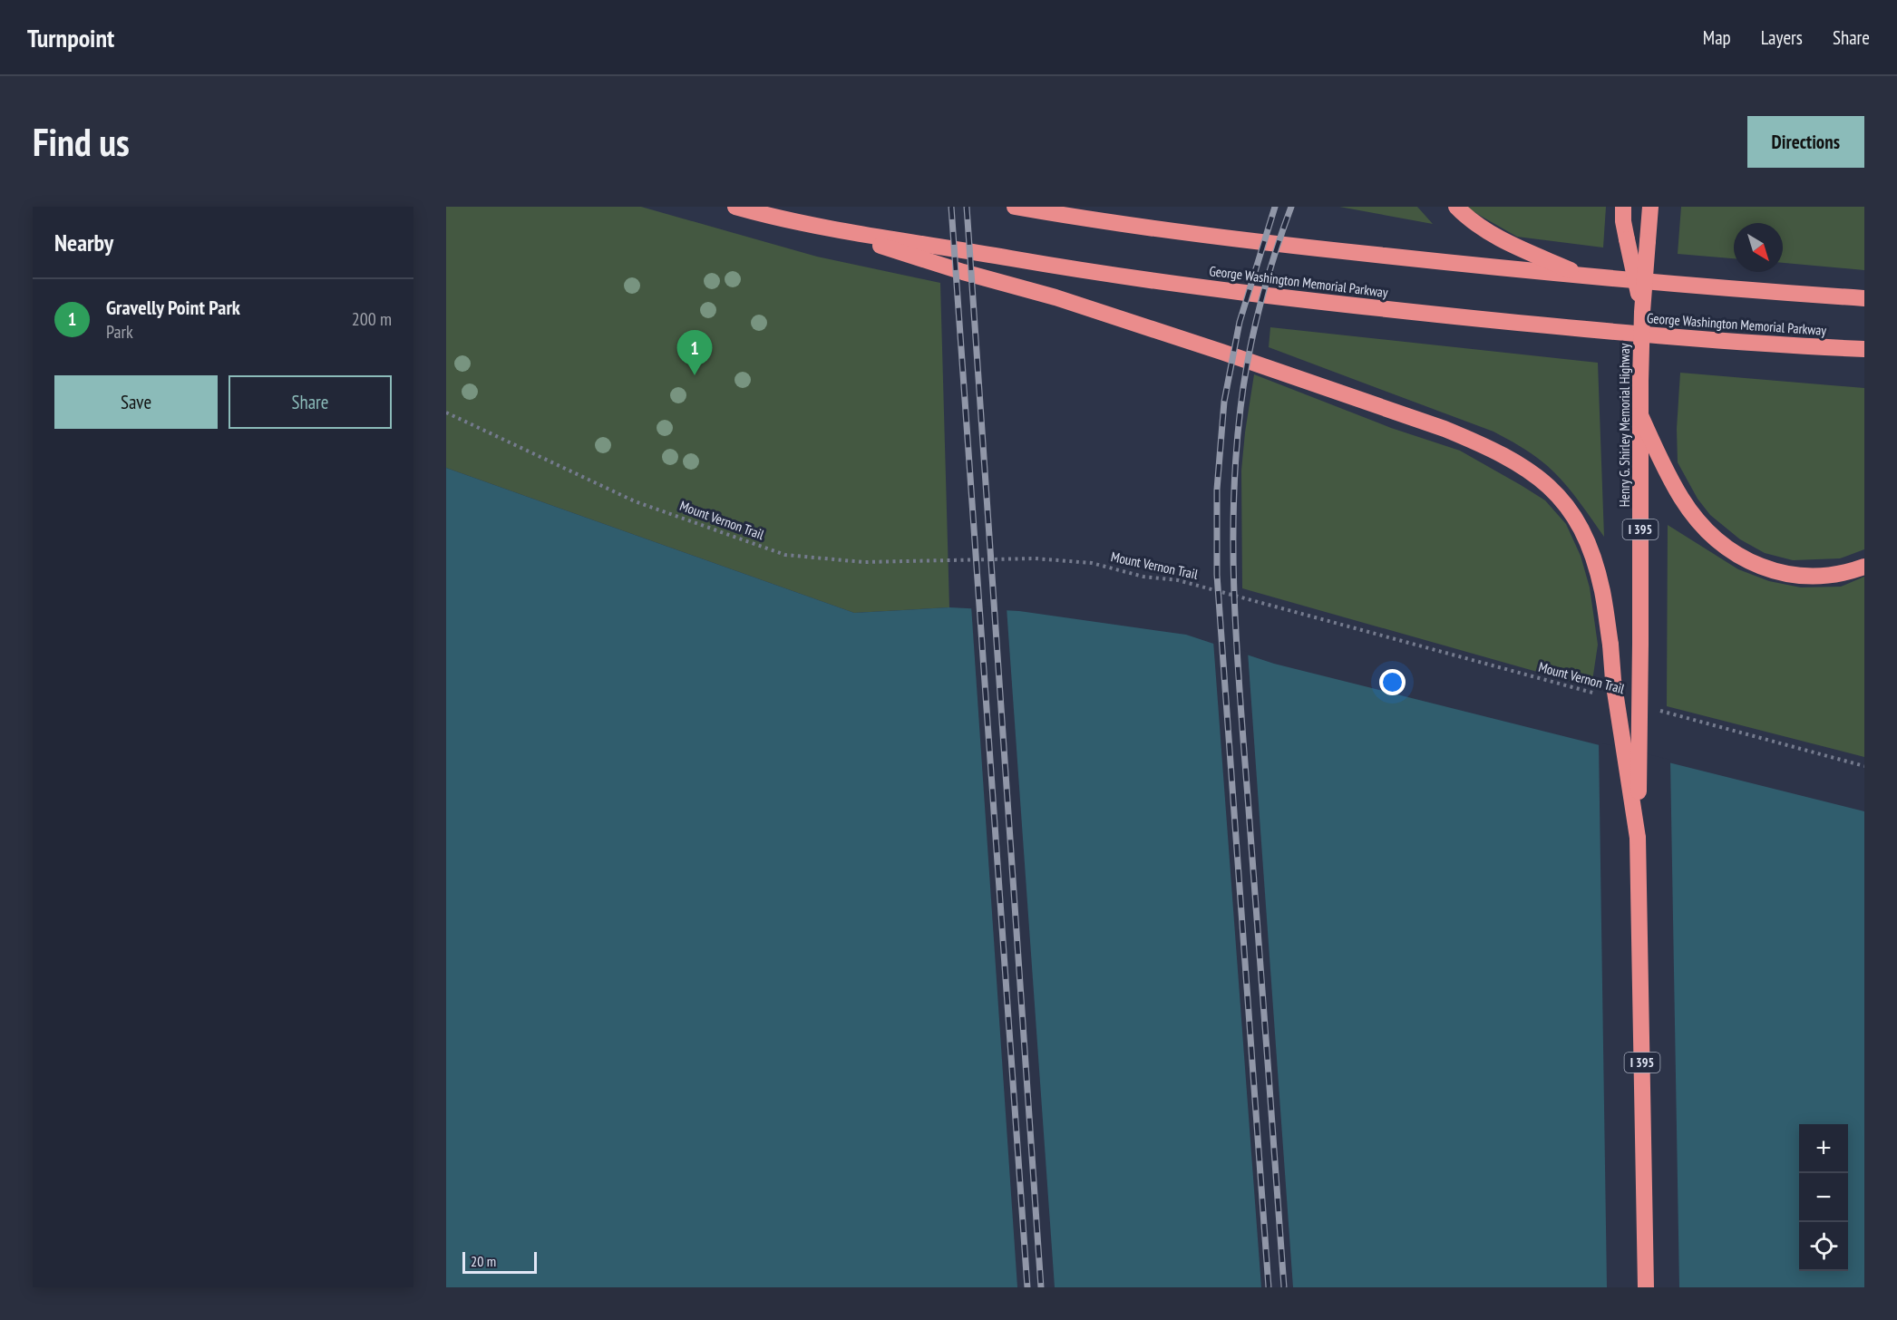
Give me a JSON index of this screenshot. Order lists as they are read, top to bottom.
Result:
{
  "streets": {
    "highway": ["George Washington Memorial Parkway", "Henry G. Shirley Memorial Highway", "I 395"],
    "path": ["Mount Vernon Trail"]
  },
  "crossings": [
    ["Henry G. Shirley Memorial Highway", "I 395"]
  ],
  "scale_bar": "20 m",
  "north": "bottom right",
  "page": {
    "header": "Turnpoint",
    "nav": ["Map", "Layers", "Share"],
    "buttons": [
      "Directions",
      ["Save", "Share"]
    ],
    "title": "Find us",
    "heading": "Nearby",
    "list": [
      {
        "mark": "1",
        "name": "Gravelly Point Park",
        "note": "Park",
        "value": "200 m"
      }
    ],
    "pins": "1",
    "map_buttons": ["+", "−"],
    "scale": "20 m"
  }
}
